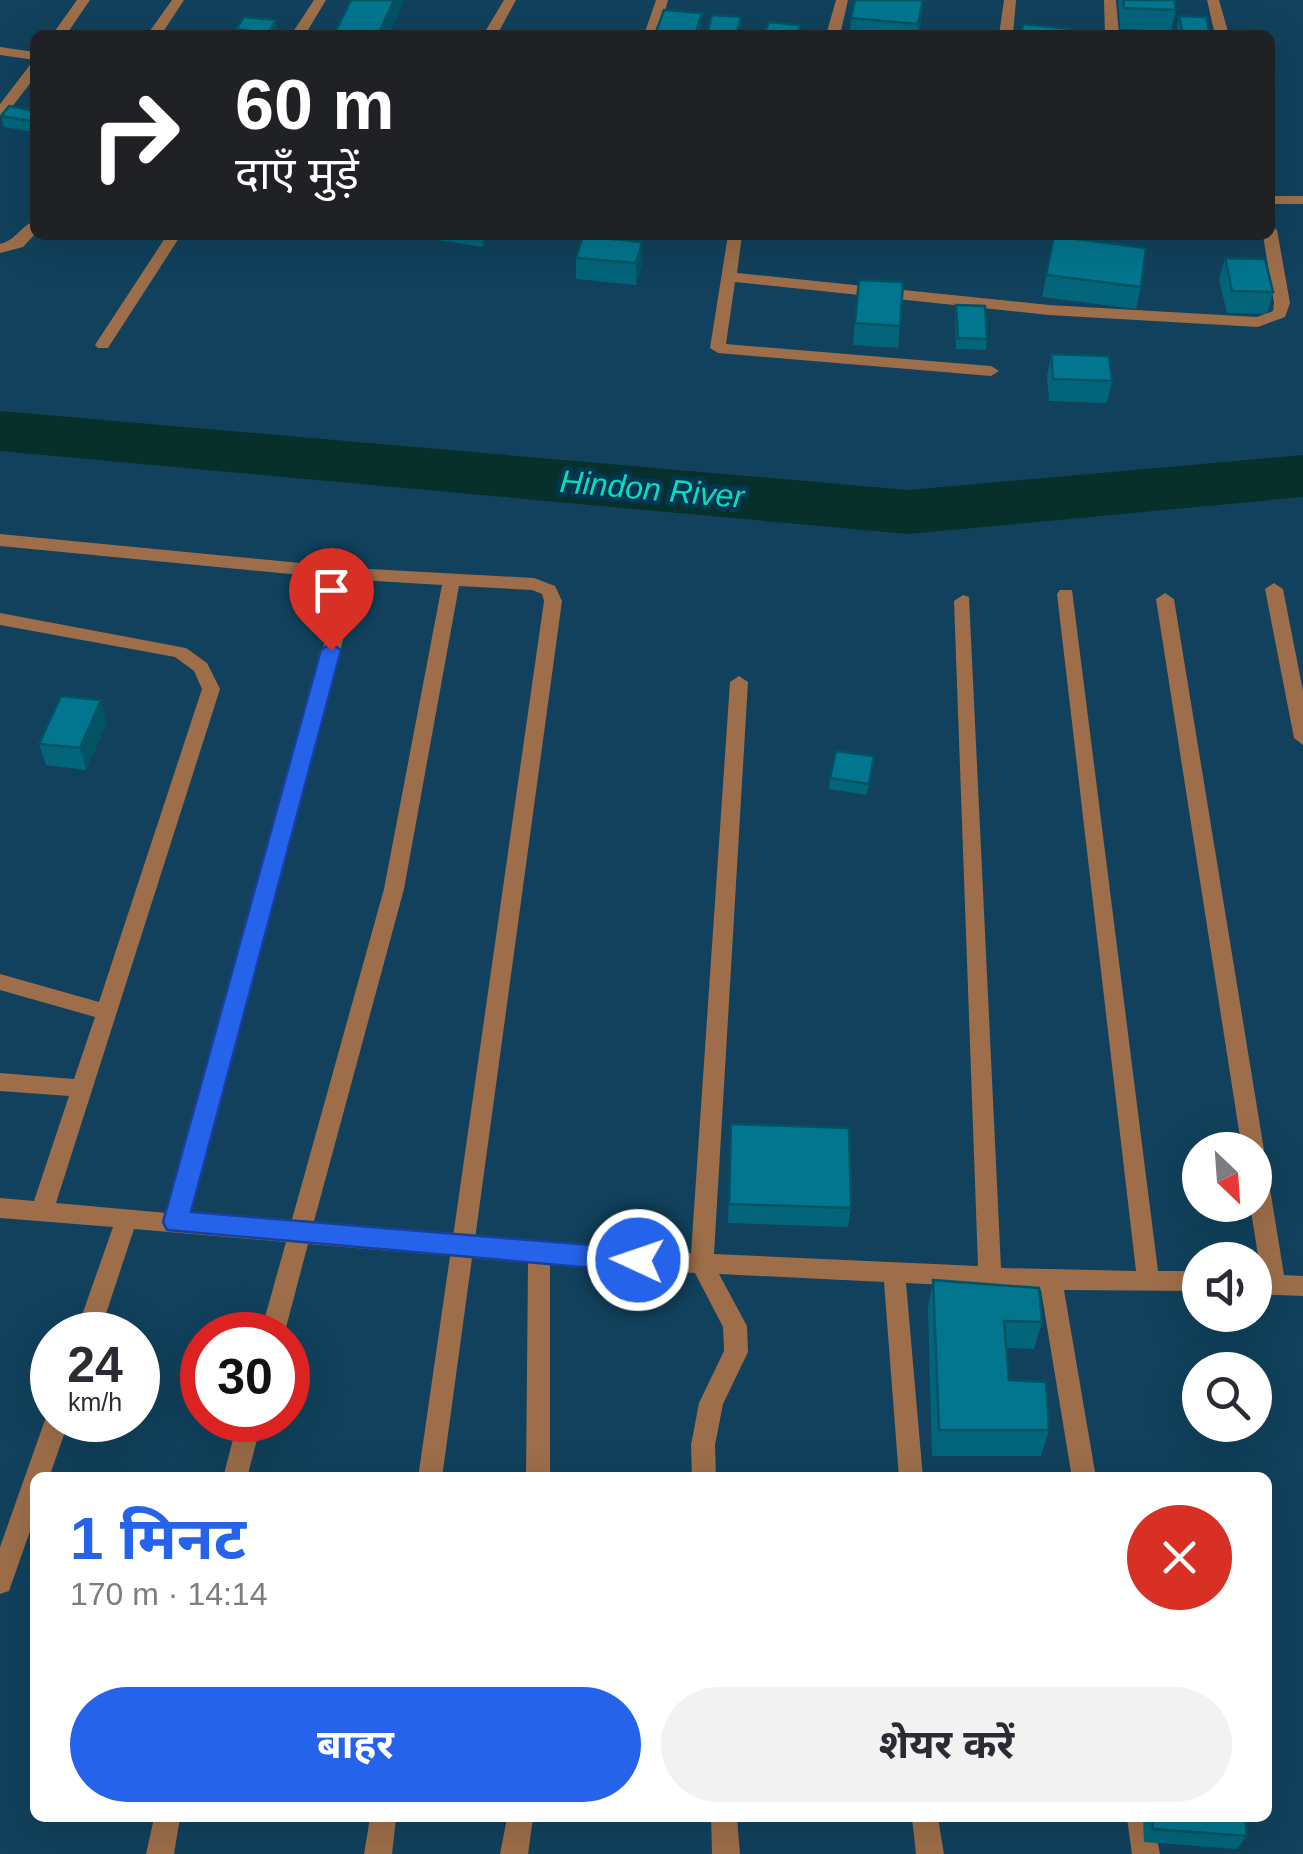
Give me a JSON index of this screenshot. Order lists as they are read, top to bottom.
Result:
{
  "water": ["Hindon River"],
  "north": "bottom right",
  "page": {
    "turn": ["60 m", "दाएँ मुड़ें"],
    "speed": "24 km/h",
    "limit": "30",
    "heading": ["1 मिनट", "170 m · 14:14"],
    "buttons": ["बाहर", "शेयर करें"]
  }
}
